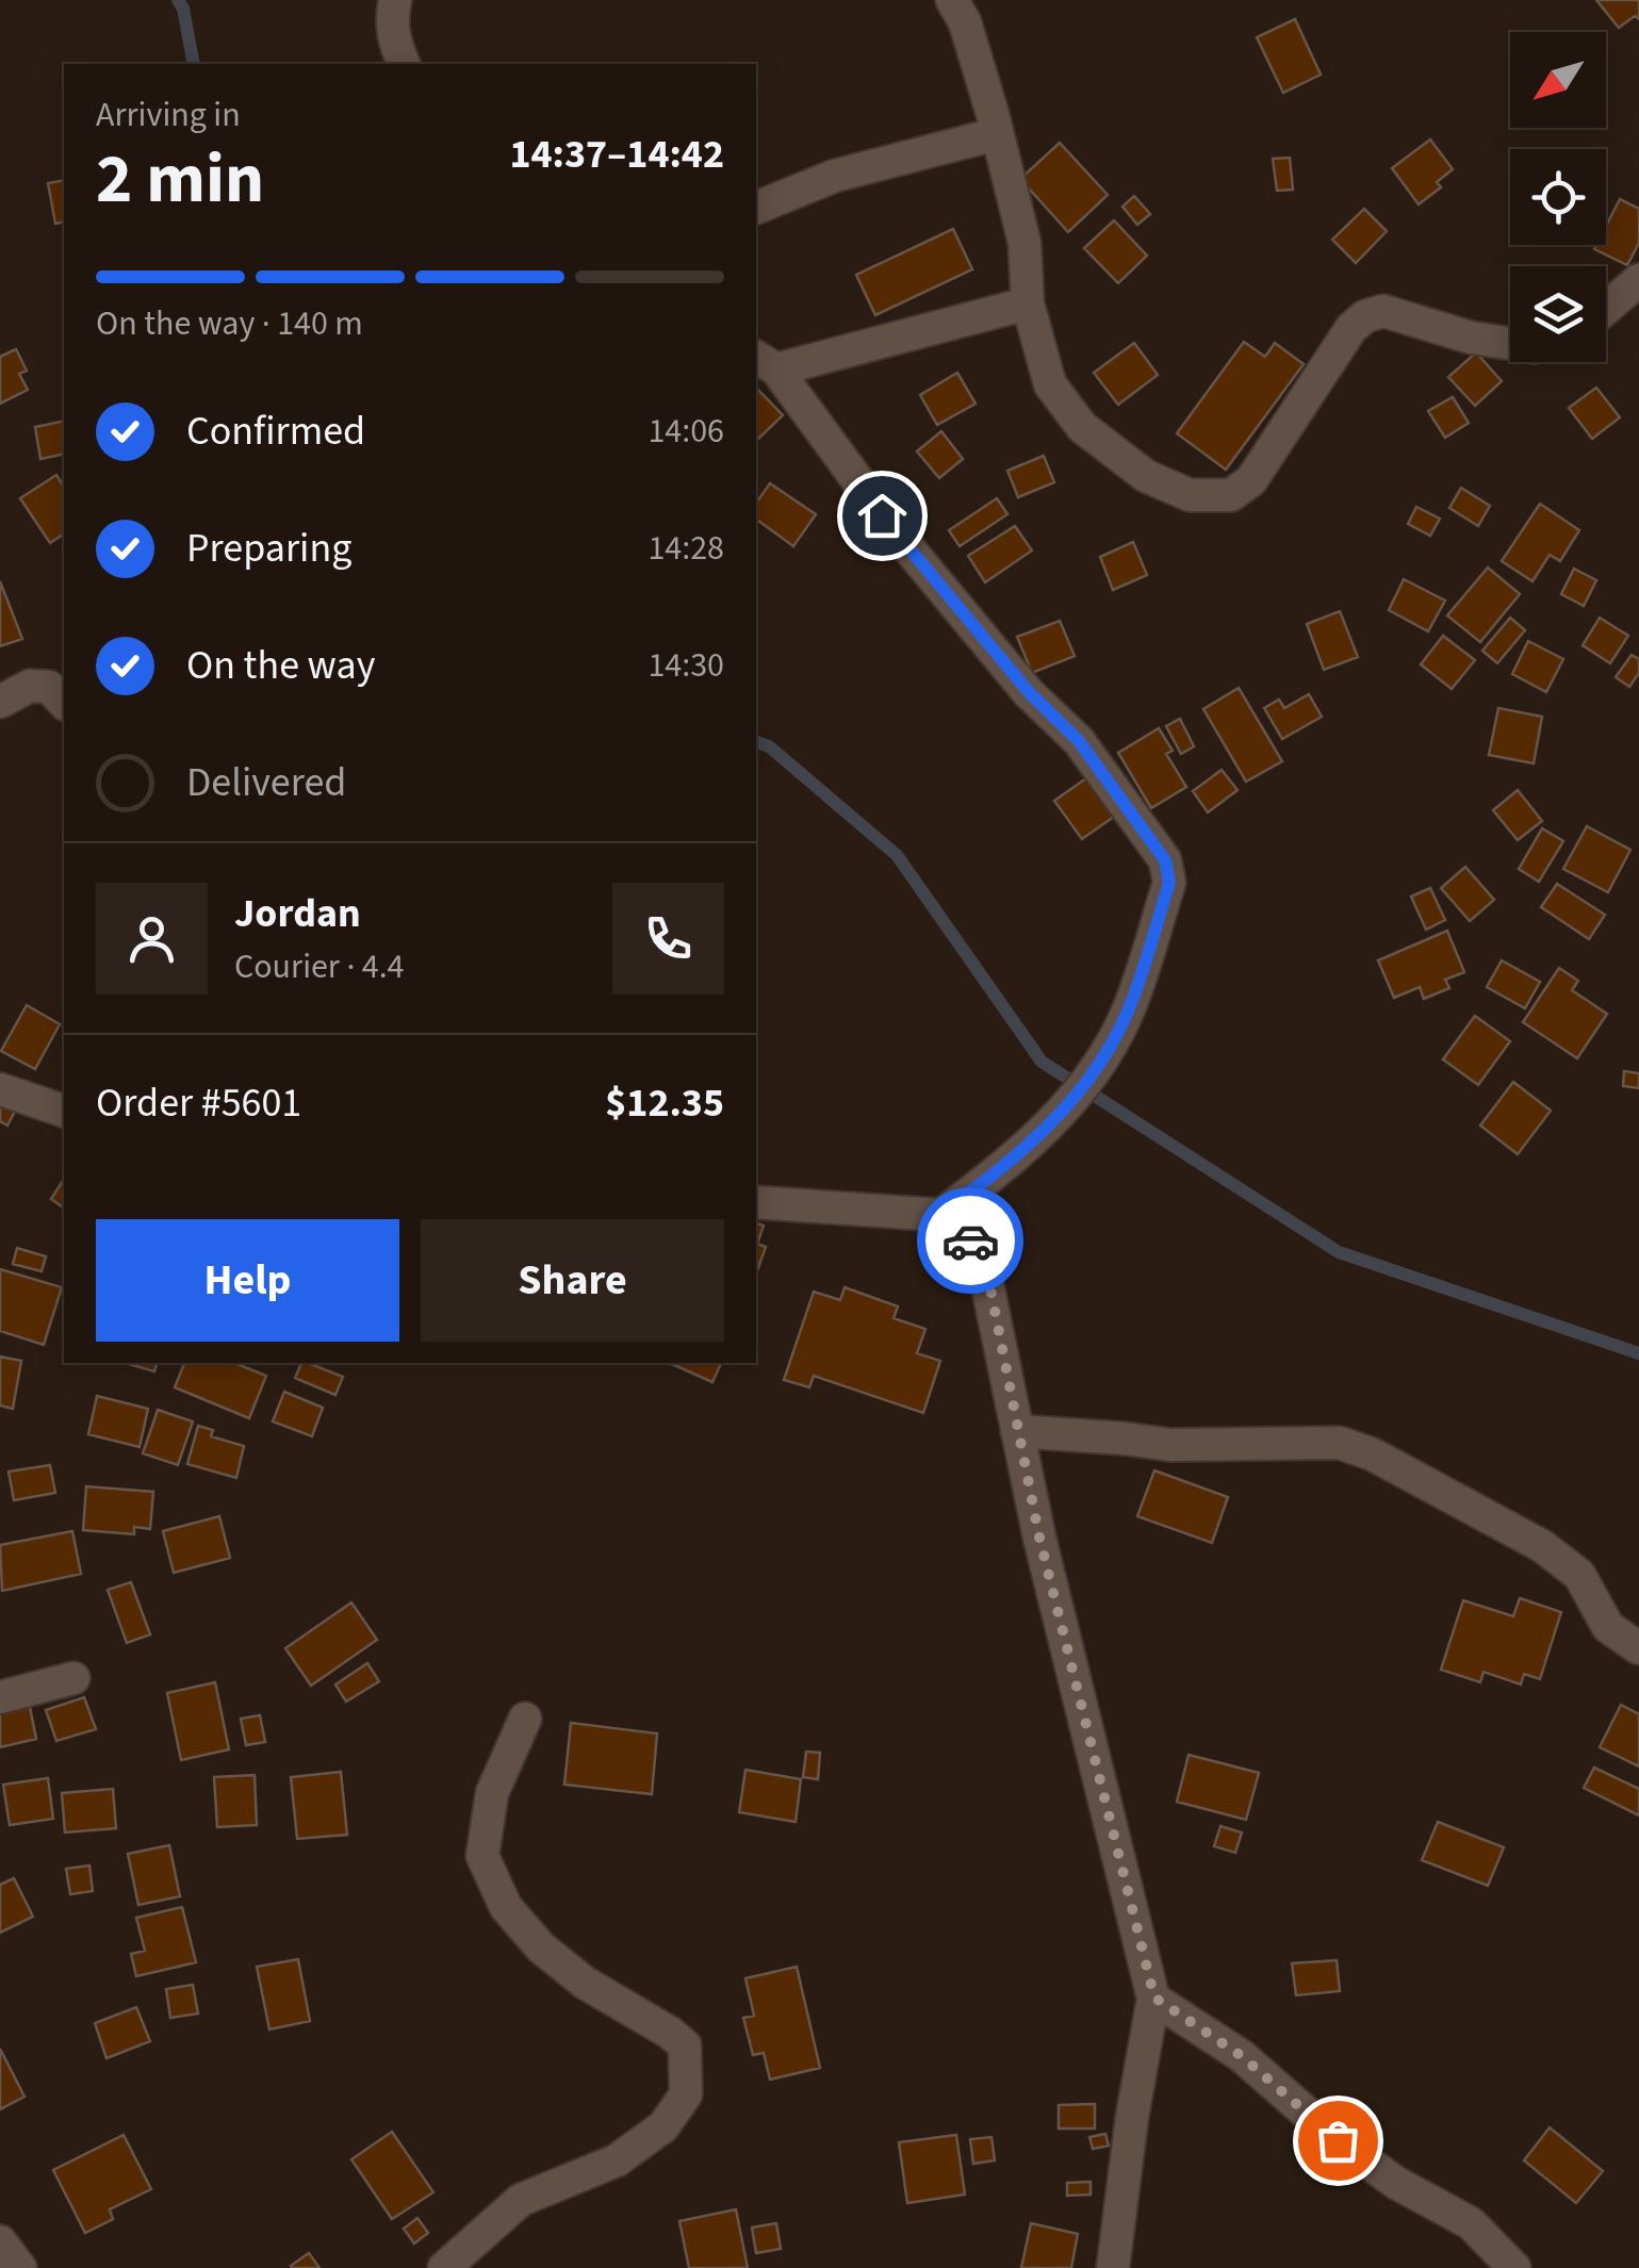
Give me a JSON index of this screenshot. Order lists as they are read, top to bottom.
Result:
{
  "north": "bottom left",
  "page": {
    "heading": ["2 min", "Arriving in", "14:37–14:42"],
    "panel": [
      "Jordan",
      "Courier · 4.4",
      "Order #5601",
      "$12.35"
    ],
    "bar": "On the way · 140 m",
    "list": [
      ["Confirmed", "14:06"],
      ["Preparing", "14:28"],
      ["On the way", "14:30"],
      "Delivered"
    ],
    "buttons": ["Help", "Share"]
  }
}
